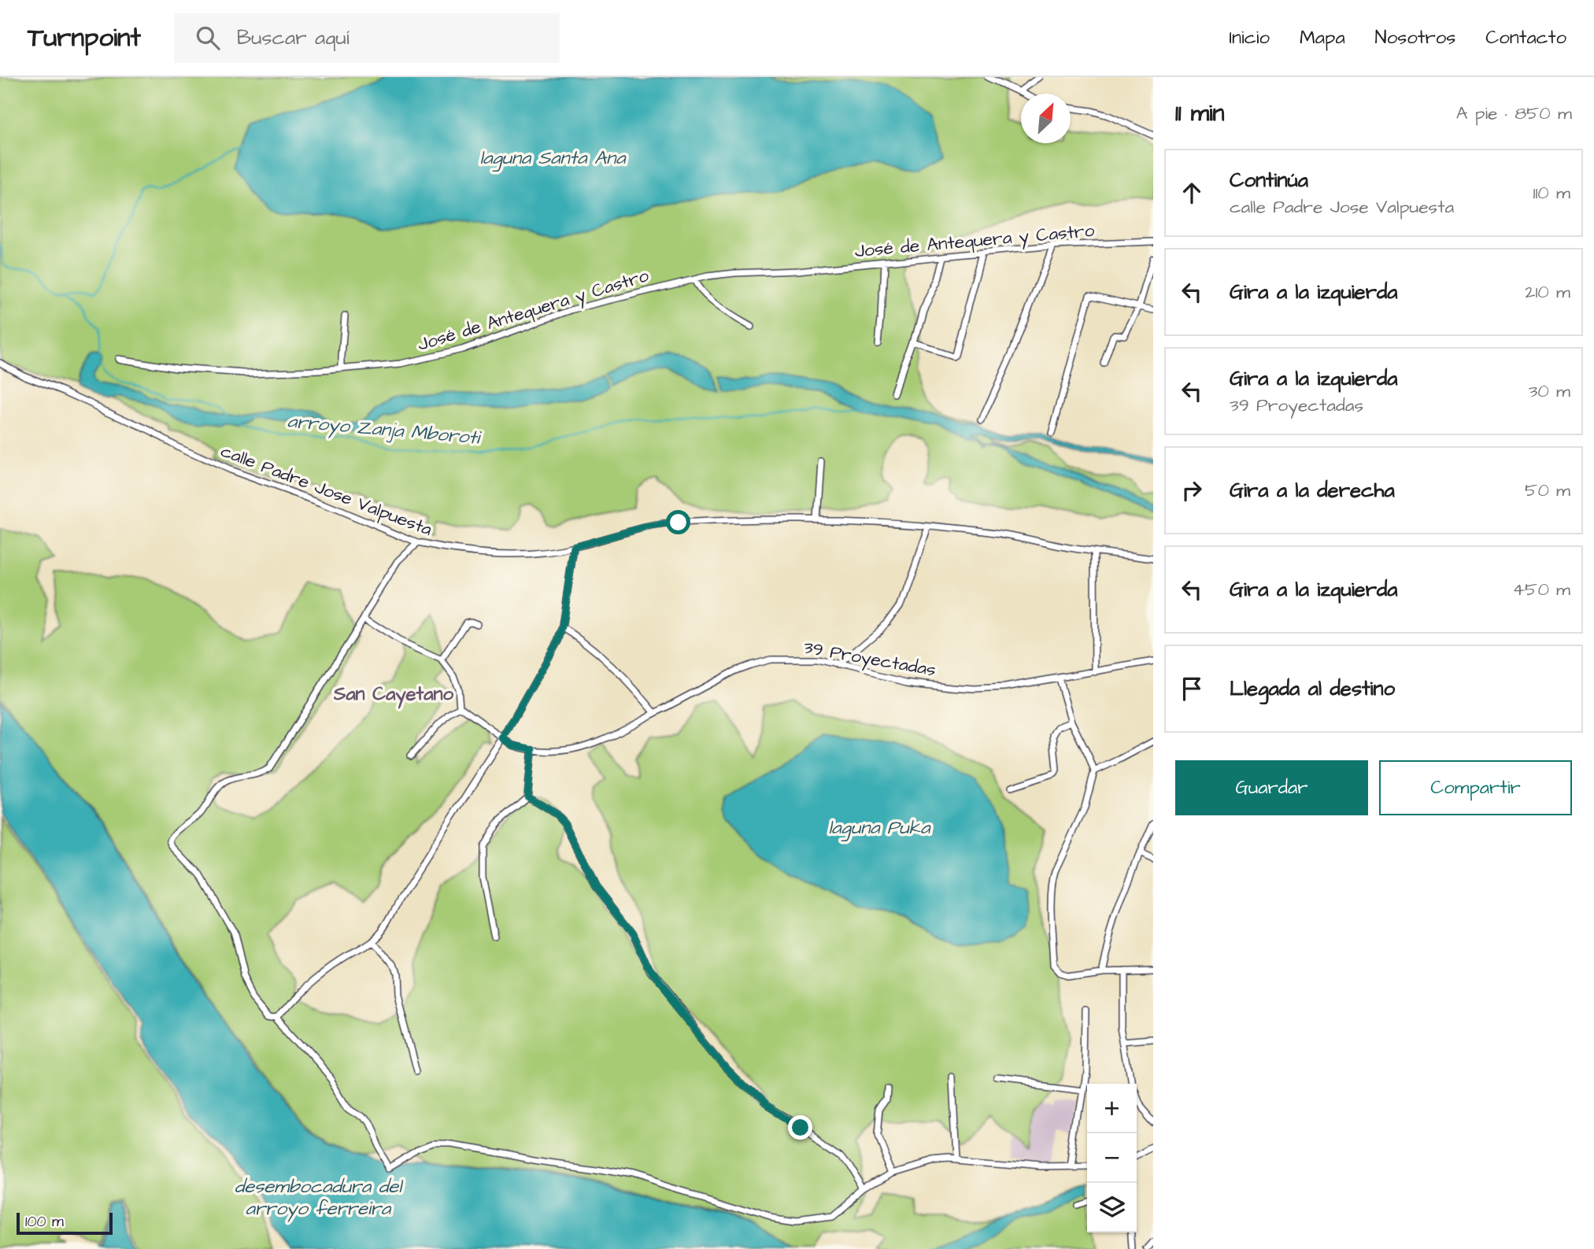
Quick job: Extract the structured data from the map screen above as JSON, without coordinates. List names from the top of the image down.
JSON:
{
  "streets": {
    "street": ["José de Antequera y Castro", "calle Padre Jose Valpuesta", "39 Proyectadas"]
  },
  "districts": ["San Cayetano"],
  "water": [
    "laguna Santa Ana",
    "arroyo Zanja Mboroti",
    "laguna Puka",
    "desembocadura del arroyo ferreira"
  ],
  "scale_bar": "100 m",
  "north": "top right",
  "page": {
    "header": "Turnpoint",
    "search": "Buscar aquí",
    "nav": [
      "Inicio",
      "Mapa",
      "Nosotros",
      "Contacto"
    ],
    "heading": ["11 min", "A pie · 850 m"],
    "list": [
      ["Continúa", "calle Padre Jose Valpuesta", "110 m"],
      ["Gira a la izquierda", "210 m"],
      ["Gira a la izquierda", "39 Proyectadas", "30 m"],
      ["Gira a la derecha", "50 m"],
      ["Gira a la izquierda", "450 m"],
      "Llegada al destino"
    ],
    "buttons": ["Guardar", "Compartir"],
    "map_buttons": ["+", "−"],
    "scale": "100 m"
  }
}
